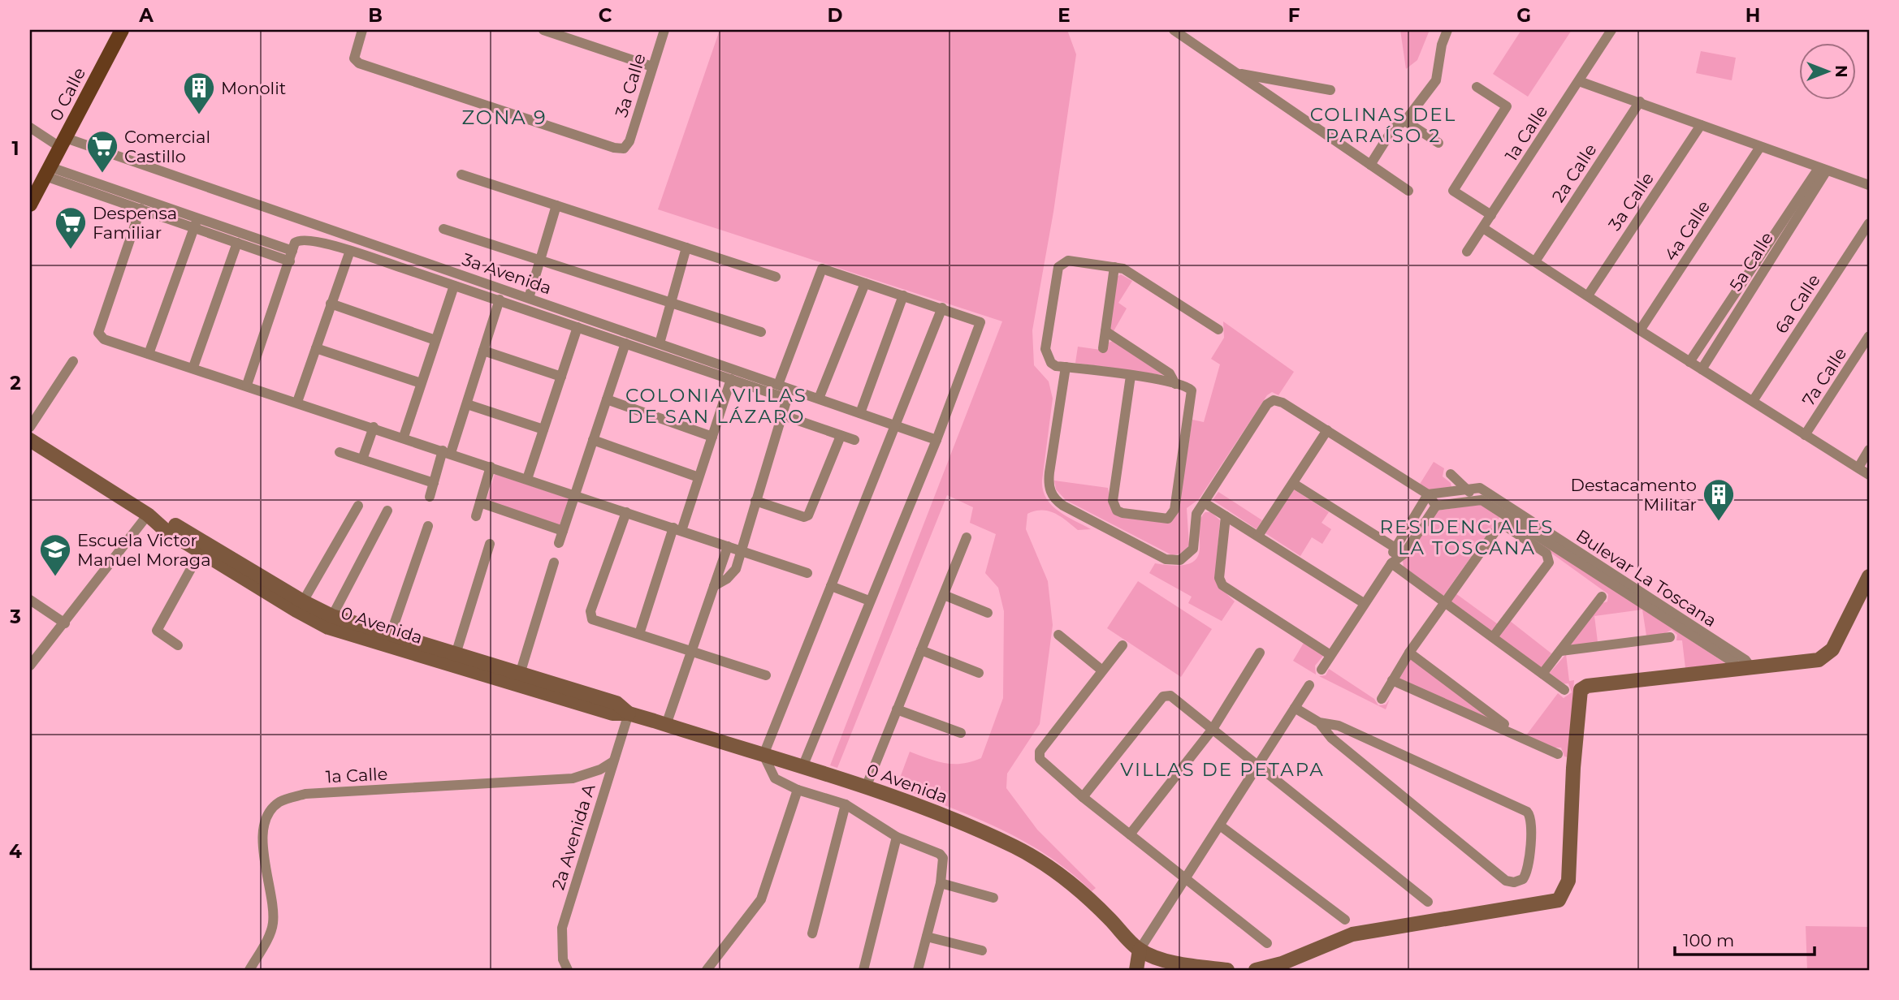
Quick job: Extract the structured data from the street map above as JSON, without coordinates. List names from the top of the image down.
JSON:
{
  "streets": {
    "main road": ["0 Calle", "0 Avenida"],
    "street": [
      "3a Calle",
      "1a Calle",
      "2a Calle",
      "4a Calle",
      "5a Calle",
      "3a Avenida",
      "6a Calle",
      "7a Calle",
      "Bulevar La Toscana",
      "2a Avenida A"
    ]
  },
  "crossings": [
    ["0 Calle", "3a Avenida"],
    ["1a Calle", "2a Avenida A"],
    ["0 Avenida", "2a Avenida A"]
  ],
  "districts": [
    "COLINAS DEL PARAÍSO 2",
    "ZONA 9",
    "COLONIA VILLAS DE SAN LÁZARO",
    "RESIDENCIALES LA TOSCANA",
    "VILLAS DE PETAPA"
  ],
  "places": {
    "building": ["Monolit", "Destacamento Militar"],
    "supermarket": ["Comercial Castillo", "Despensa Familiar"],
    "school or university": ["Escuela Victor Manuel Moraga"]
  },
  "scale_bar": "100 m",
  "north": "right",
  "grid": {
    "columns": [
      "A",
      "B",
      "C",
      "D",
      "E",
      "F",
      "G",
      "H"
    ],
    "rows": [
      "1",
      "2",
      "3",
      "4"
    ]
  }
}
